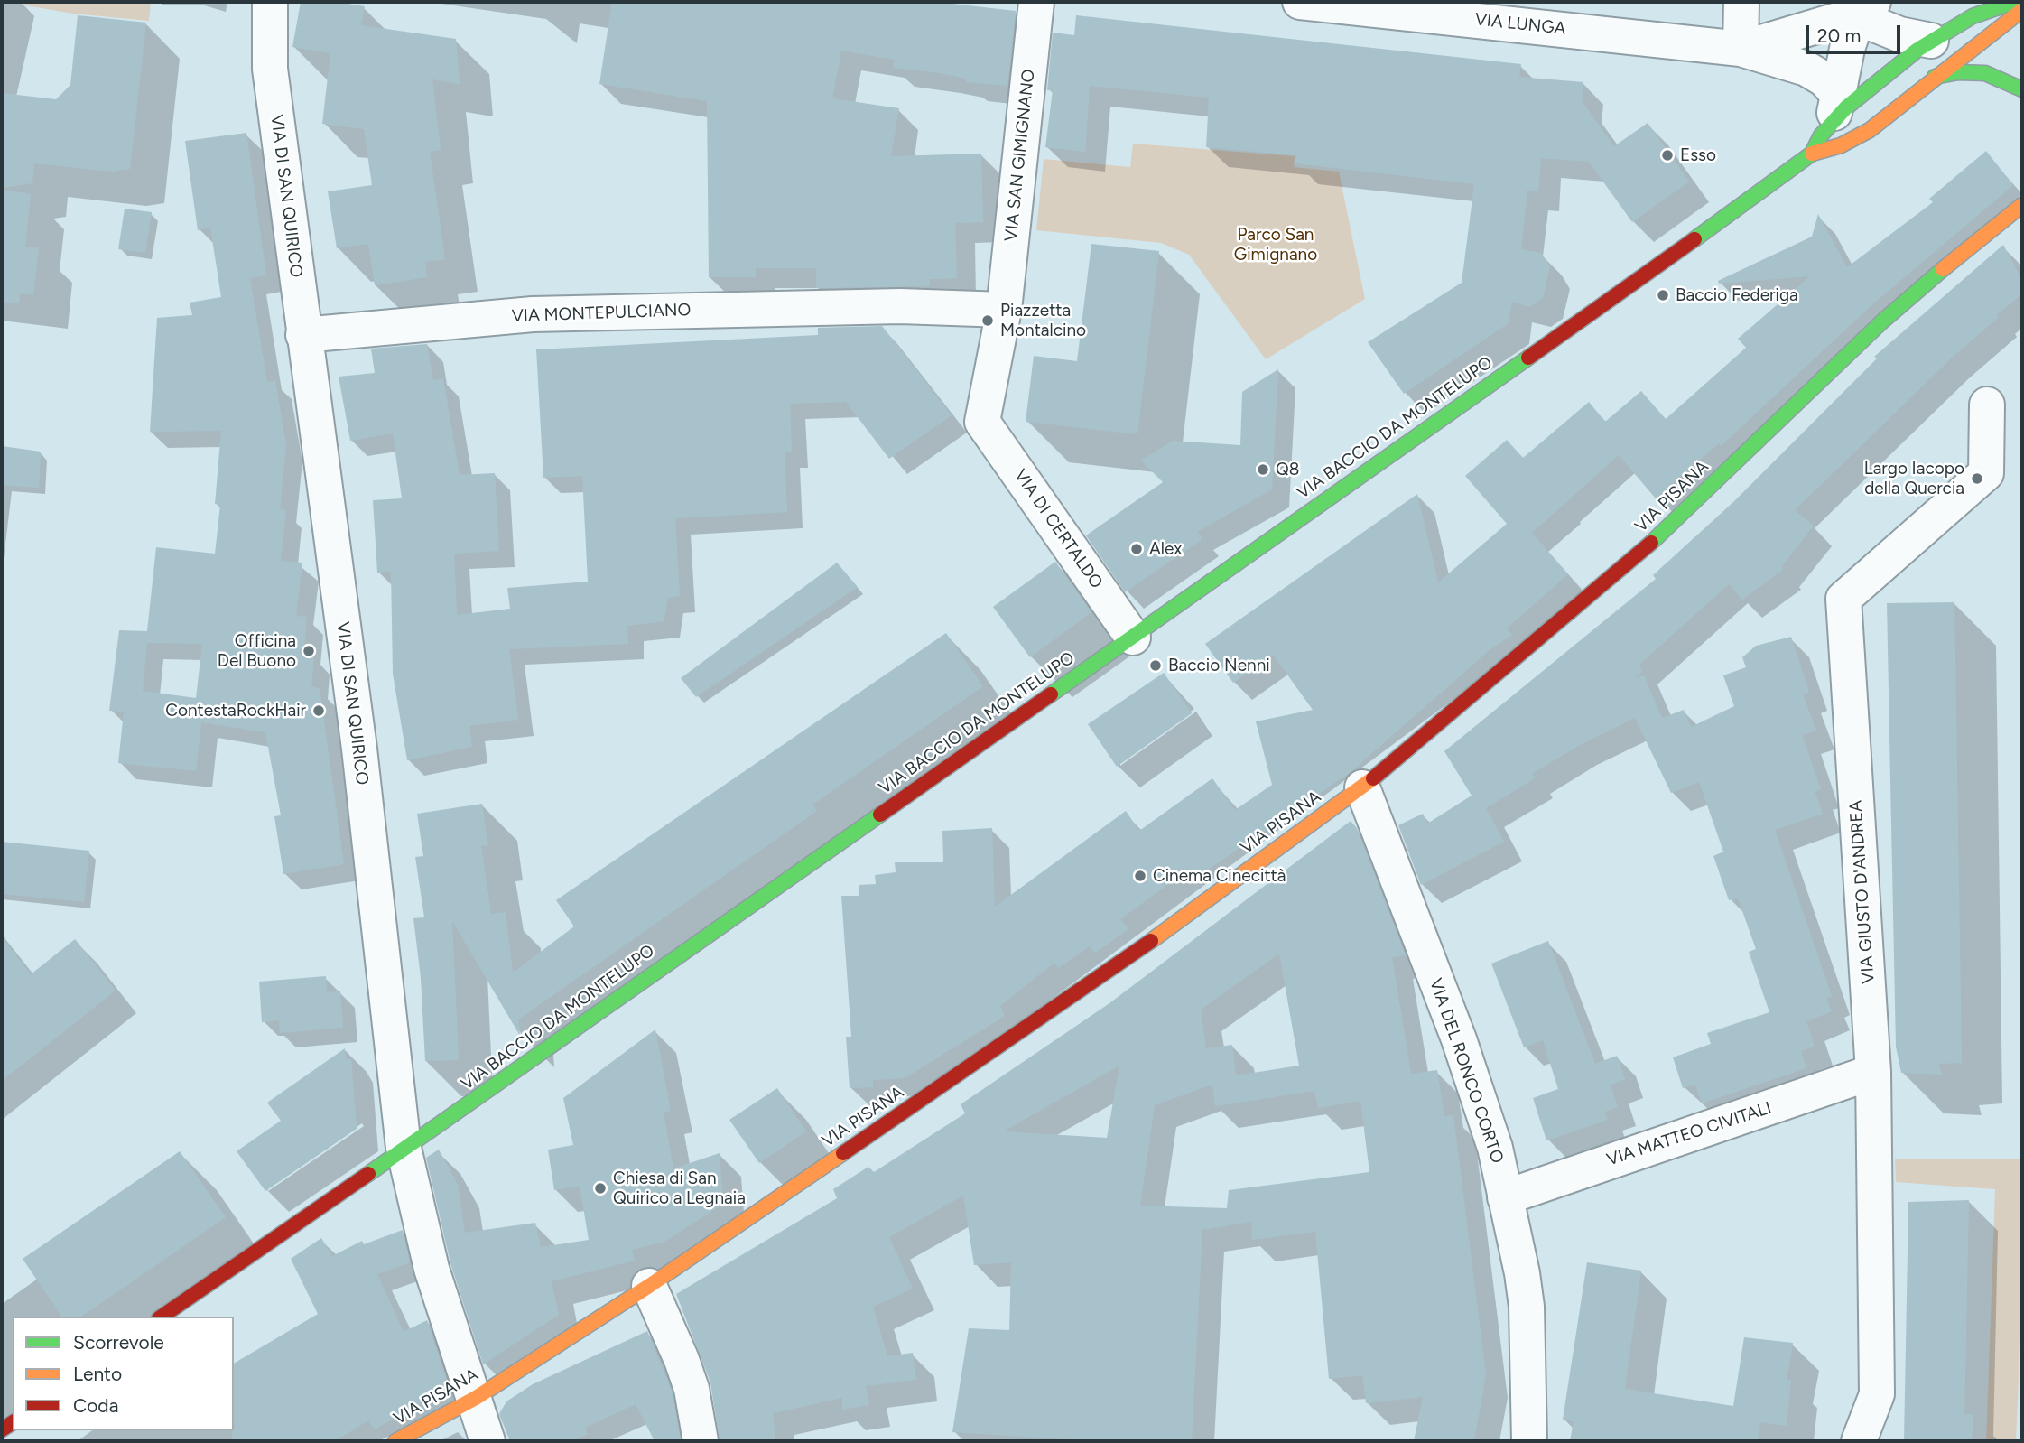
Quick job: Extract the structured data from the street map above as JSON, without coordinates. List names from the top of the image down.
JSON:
{
  "streets": {
    "street": [
      "VIA LUNGA",
      "VIA SAN GIMIGNANO",
      "VIA DI SAN QUIRICO",
      "VIA MONTEPULCIANO",
      "VIA BACCIO DA MONTELUPO",
      "VIA PISANA",
      "VIA DI CERTALDO",
      "VIA GIUSTO D'ANDREA",
      "VIA DEL RONCO CORTO",
      "VIA MATTEO CIVITALI"
    ]
  },
  "crossings": [
    ["VIA LUNGA", "VIA BACCIO DA MONTELUPO"],
    ["VIA SAN GIMIGNANO", "VIA MONTEPULCIANO"],
    ["VIA SAN GIMIGNANO", "VIA DI CERTALDO"],
    ["VIA DI SAN QUIRICO", "VIA MONTEPULCIANO"],
    ["VIA DI SAN QUIRICO", "VIA BACCIO DA MONTELUPO"],
    ["VIA DI SAN QUIRICO", "VIA PISANA"],
    ["VIA MONTEPULCIANO", "VIA DI CERTALDO"],
    ["VIA BACCIO DA MONTELUPO", "VIA DI CERTALDO"],
    ["VIA PISANA", "VIA DEL RONCO CORTO"],
    ["VIA GIUSTO D'ANDREA", "VIA MATTEO CIVITALI"],
    ["VIA DEL RONCO CORTO", "VIA MATTEO CIVITALI"]
  ],
  "parks": ["Parco San Gimignano"],
  "places": [
    "Esso",
    "Baccio Federiga",
    "Piazzetta Montalcino",
    "Q8",
    "Largo Iacopo della Quercia",
    "Alex",
    "Officina Del Buono",
    "Baccio Nenni",
    "ContestaRockHair",
    "Cinema Cinecittà",
    "Chiesa di San Quirico a Legnaia"
  ],
  "legend": ["Scorrevole", "Lento", "Coda"],
  "scale_bar": "20 m"
}
